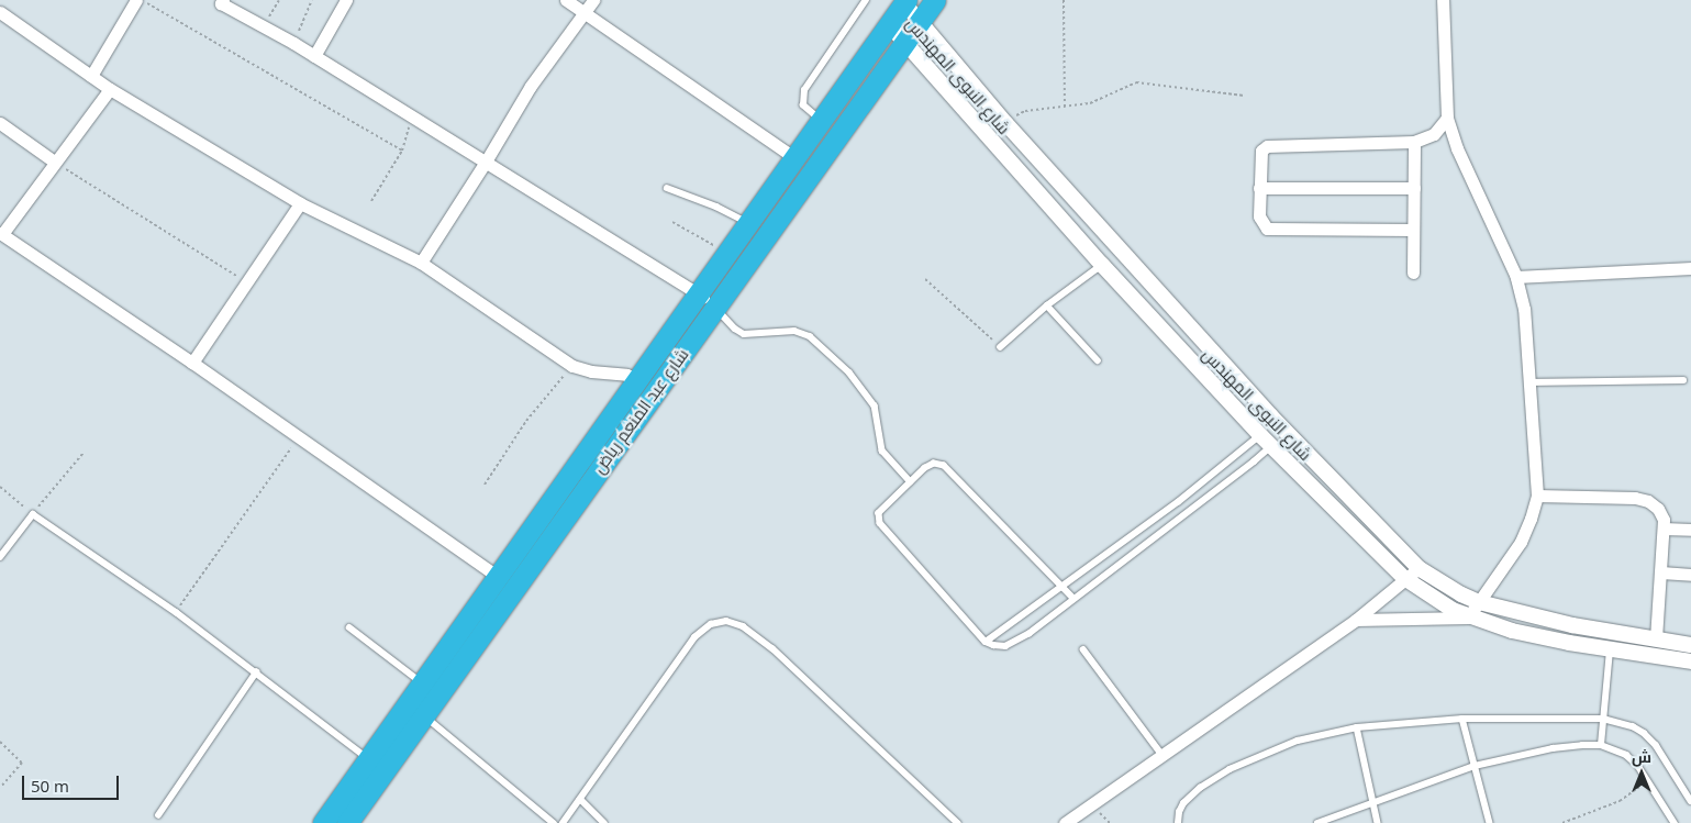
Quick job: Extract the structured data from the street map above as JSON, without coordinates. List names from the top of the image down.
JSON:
{
  "streets": {
    "highway": ["شارع عبد المنعم رياض"],
    "street": ["شارع النبوى المهندس"]
  },
  "crossings": [
    ["شارع النبوى المهندس", "شارع عبد المنعم رياض"]
  ],
  "scale_bar": "50 m",
  "north": "top"
}
